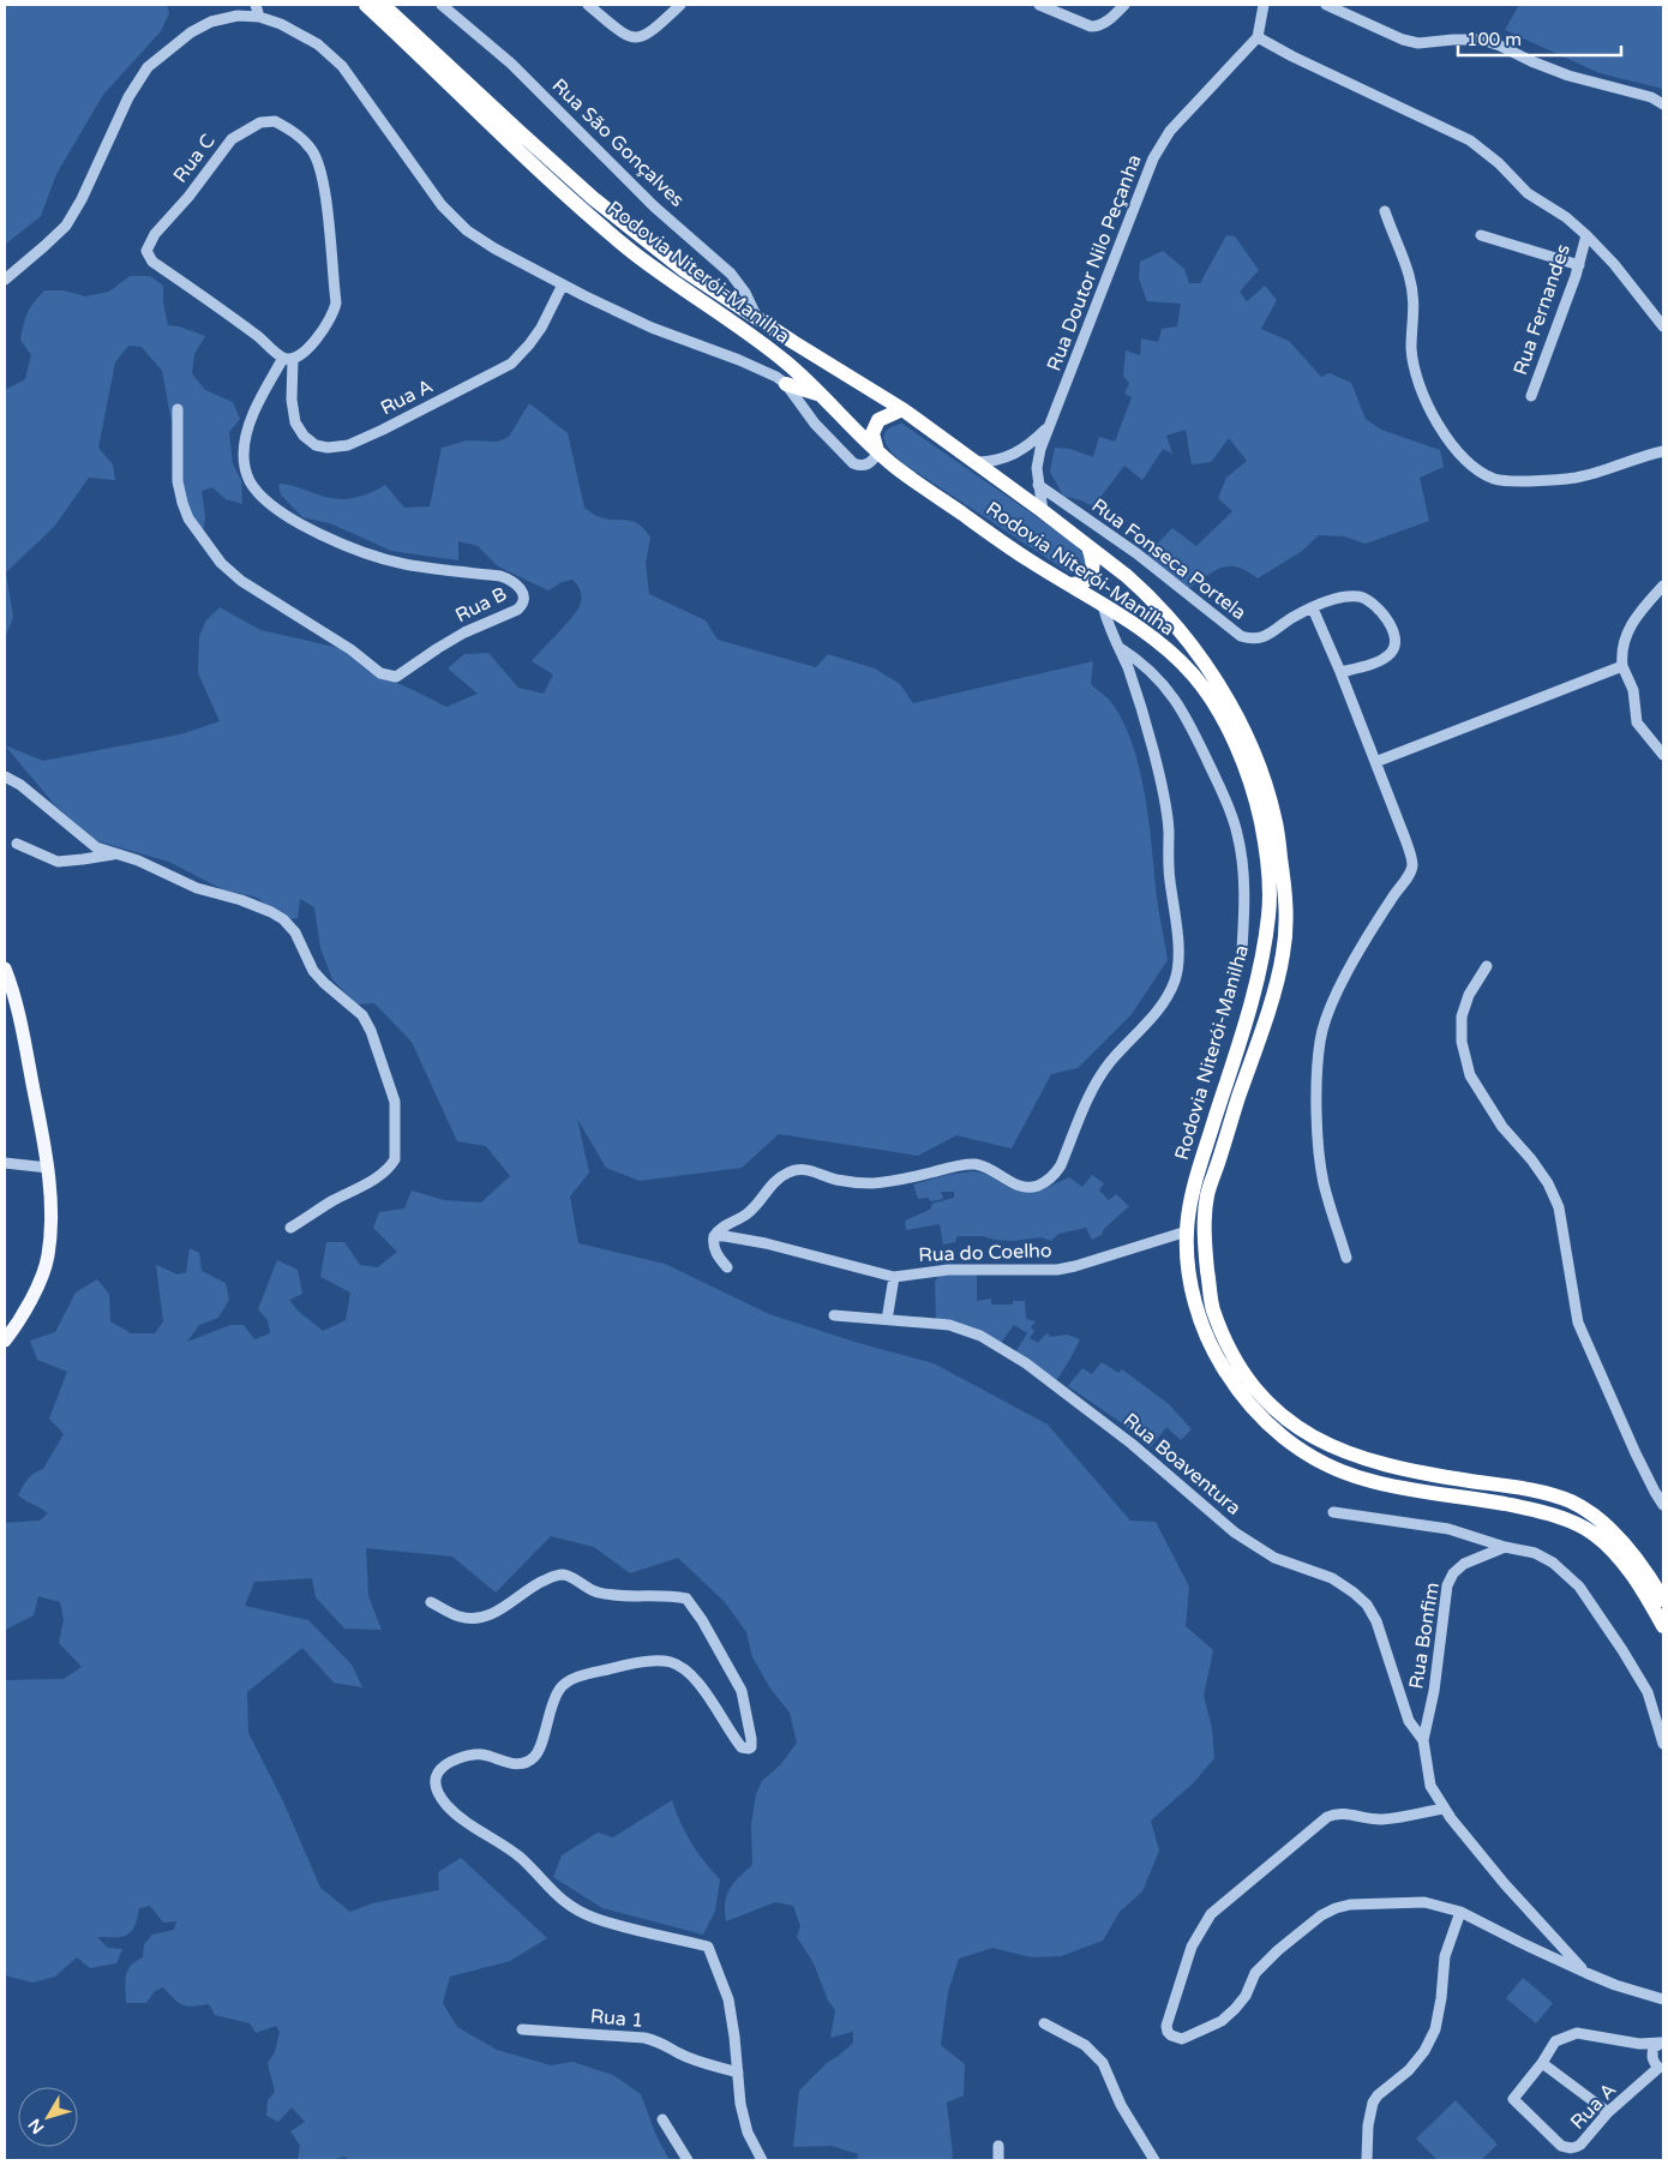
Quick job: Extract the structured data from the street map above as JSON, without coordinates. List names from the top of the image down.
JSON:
{
  "streets": {
    "highway": ["Rodovia Niterói-Manilha"],
    "street": [
      "Rua São Gonçalves",
      "Rua C",
      "Rua Doutor Nilo Peçanha",
      "Rua Fernandes",
      "Rua A",
      "Rua Fonseca Portela",
      "Rua B",
      "Rua do Coelho",
      "Rua Boaventura",
      "Rua Bonfim",
      "Rua 1"
    ]
  },
  "crossings": [
    ["Rua São Gonçalves", "Rodovia Niterói-Manilha"],
    ["Rua C", "Rua A"],
    ["Rua C", "Rua B"],
    ["Rua Doutor Nilo Peçanha", "Rodovia Niterói-Manilha"],
    ["Rua Doutor Nilo Peçanha", "Rua Fonseca Portela"],
    ["Rodovia Niterói-Manilha", "Rua do Coelho"],
    ["Rua A", "Rua B"],
    ["Rua Boaventura", "Rua Bonfim"]
  ],
  "scale_bar": "100 m",
  "north": "bottom left"
}
